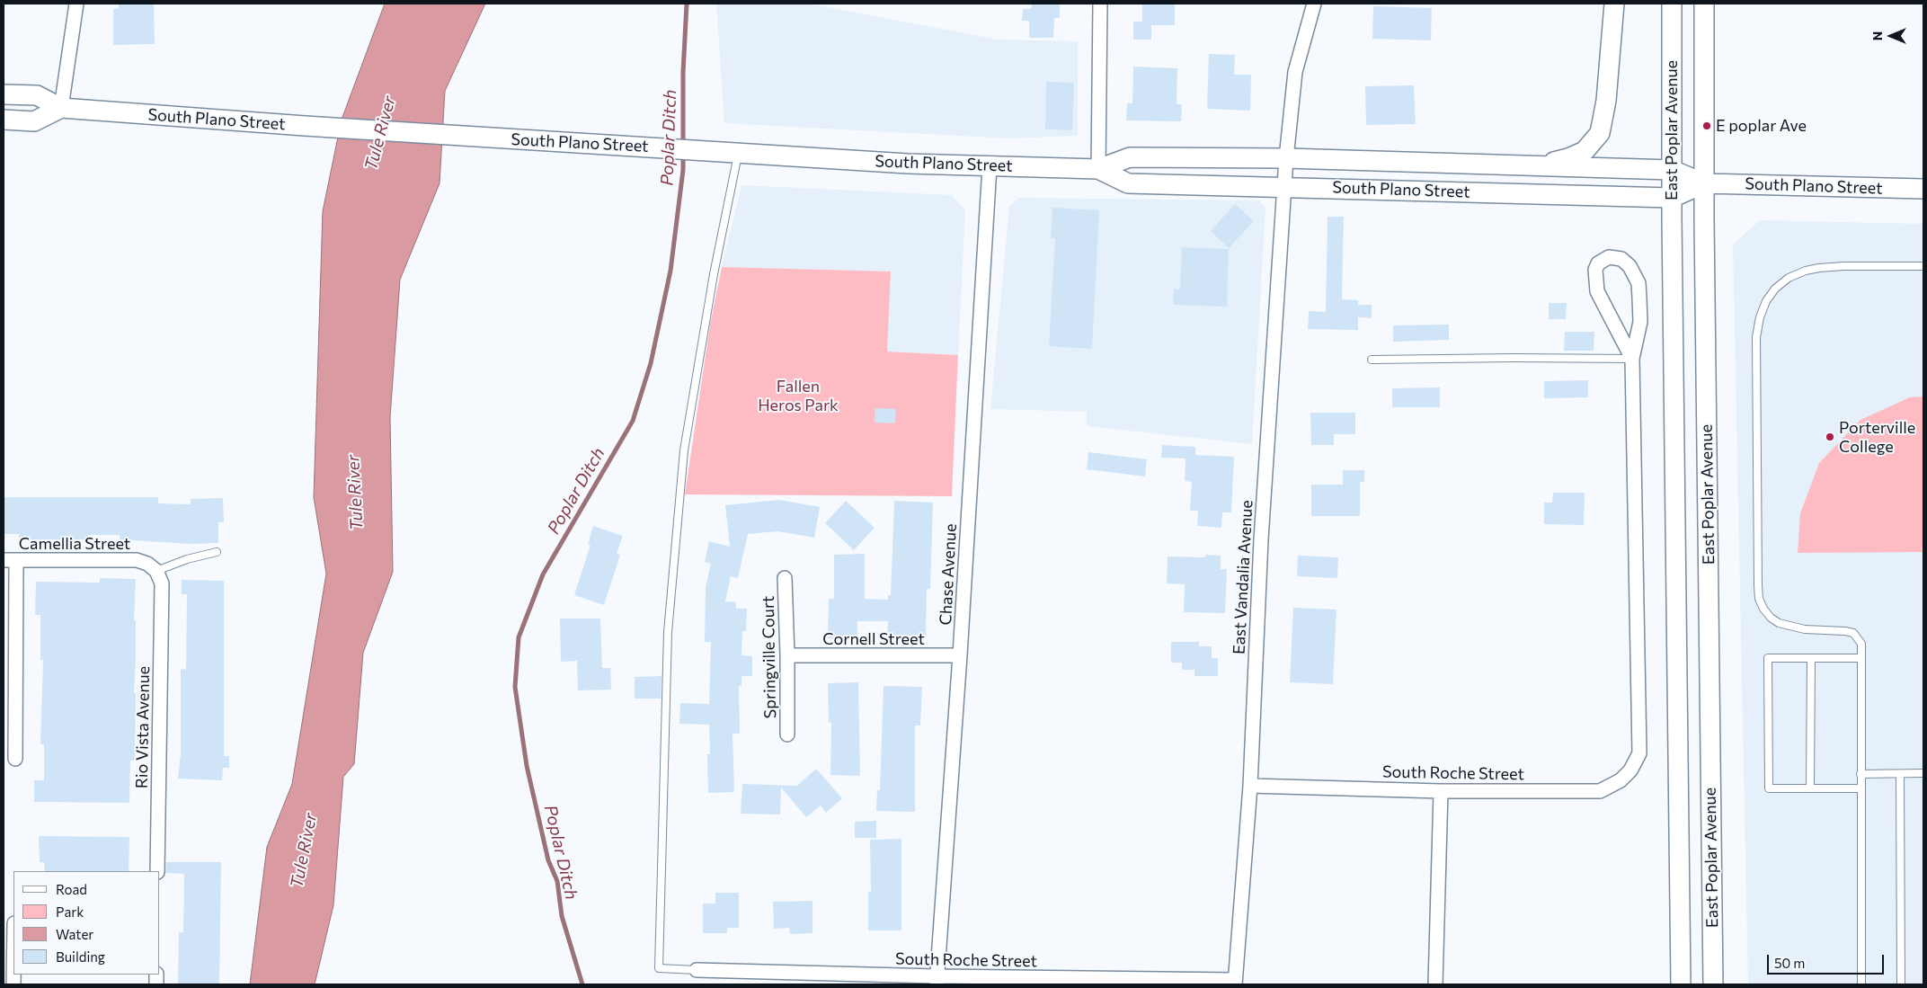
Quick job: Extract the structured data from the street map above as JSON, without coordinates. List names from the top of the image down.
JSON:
{
  "streets": {
    "main road": ["South Plano Street", "East Poplar Avenue"],
    "street": [
      "Camellia Street",
      "Chase Avenue",
      "East Vandalia Avenue",
      "Cornell Street",
      "Springville Court",
      "Rio Vista Avenue",
      "South Roche Street"
    ]
  },
  "crossings": [
    ["South Plano Street", "East Poplar Avenue"],
    ["South Plano Street", "Chase Avenue"],
    ["South Plano Street", "East Vandalia Avenue"],
    ["Camellia Street", "Rio Vista Avenue"],
    ["Chase Avenue", "Cornell Street"],
    ["Chase Avenue", "South Roche Street"],
    ["East Vandalia Avenue", "South Roche Street"],
    ["Cornell Street", "Springville Court"]
  ],
  "water": ["Tule River", "Poplar Ditch"],
  "parks": ["Fallen Heros Park"],
  "places": ["E poplar Ave", "Porterville College"],
  "legend": [
    "Road",
    "Park",
    "Water",
    "Building"
  ],
  "scale_bar": "50 m",
  "north": "left"
}
